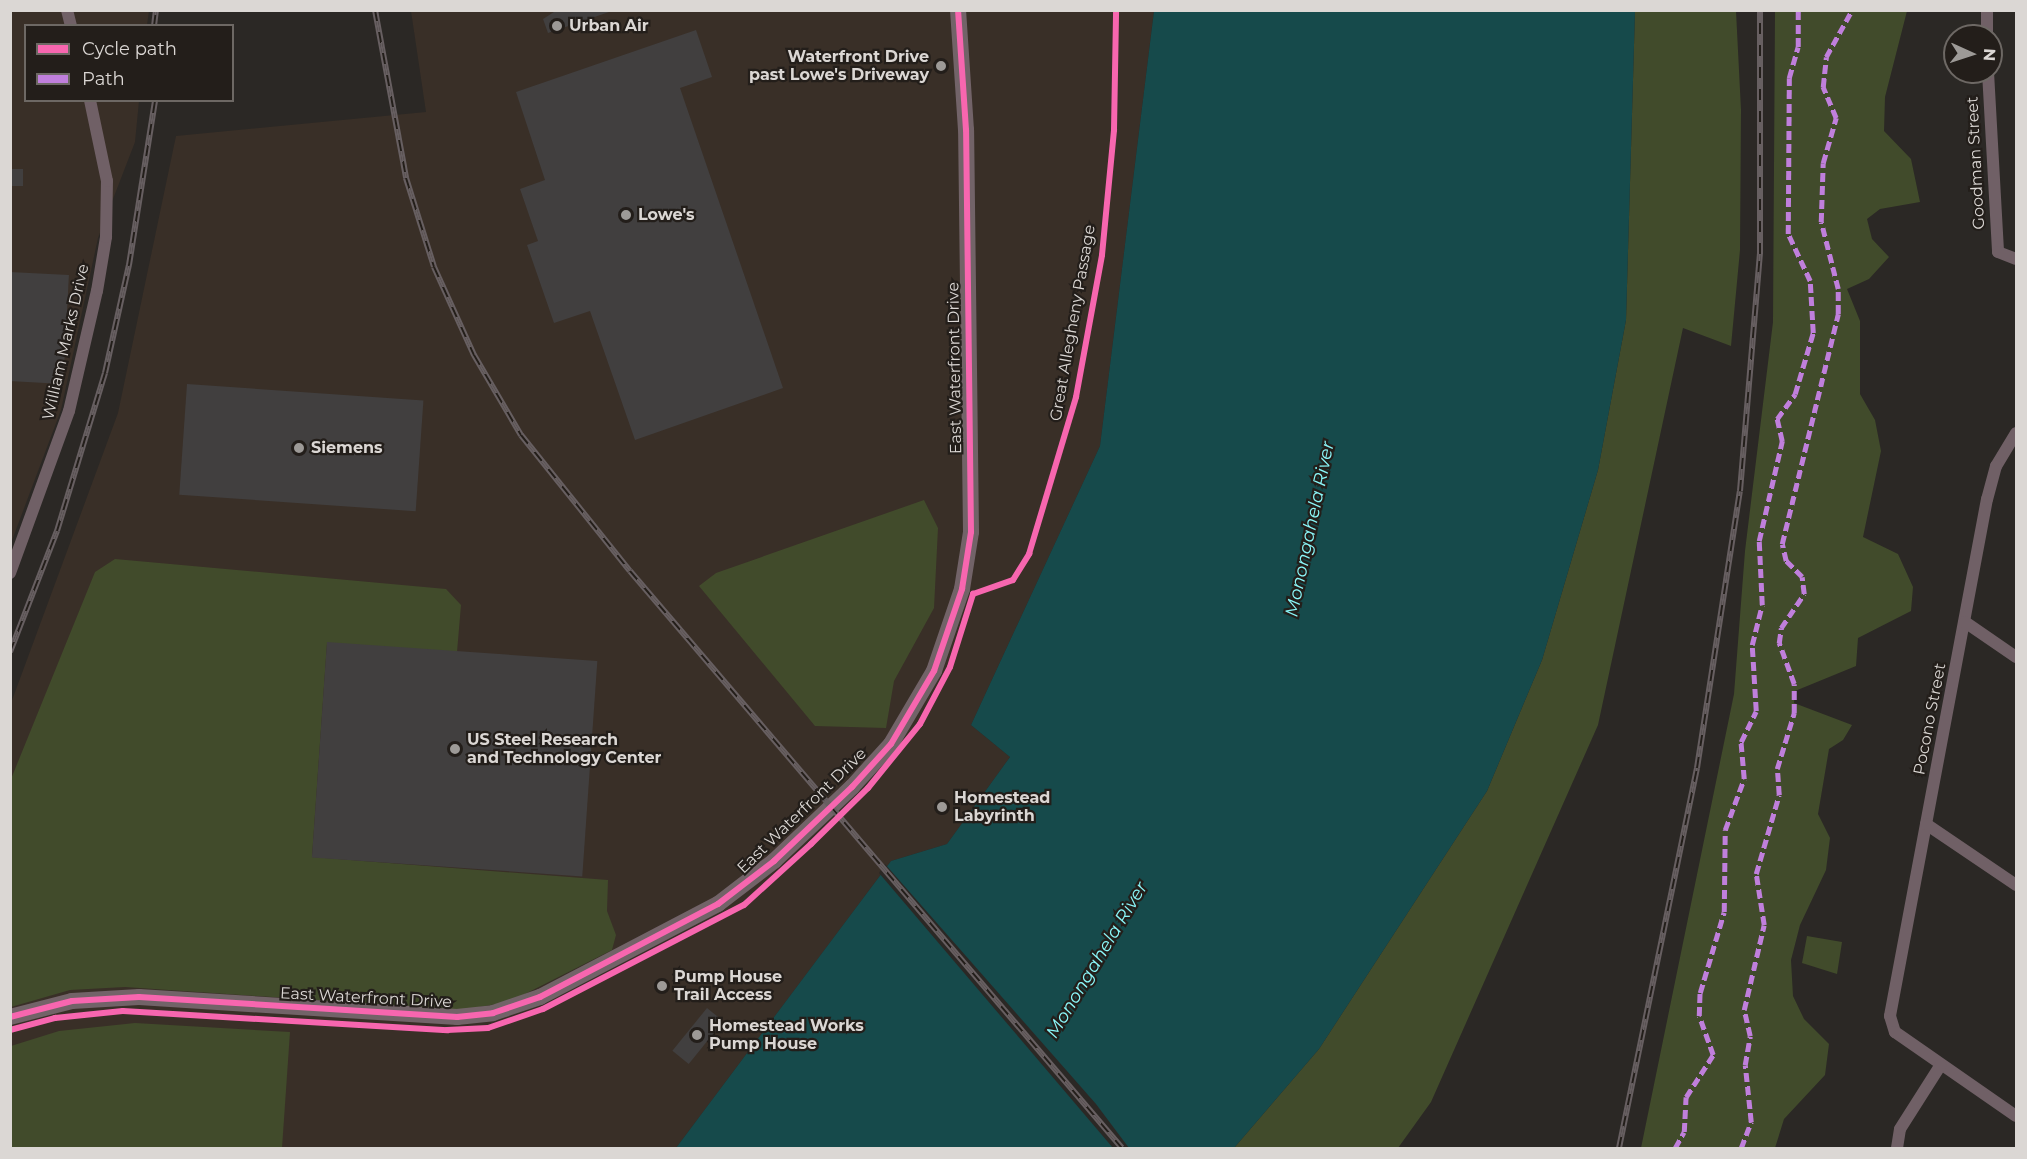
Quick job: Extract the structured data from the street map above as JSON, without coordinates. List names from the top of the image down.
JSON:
{
  "streets": {
    "street": [
      "Goodman Street",
      "William Marks Drive",
      "East Waterfront Drive",
      "Pocono Street"
    ],
    "cycle path": ["Great Allegheny Passage"]
  },
  "water": ["Monongahela River"],
  "places": [
    "Urban Air",
    "Waterfront Drive past Lowe's Driveway",
    "Lowe's",
    "Siemens",
    "US Steel Research and Technology Center",
    "Homestead Labyrinth",
    "Pump House Trail Access",
    "Homestead Works Pump House"
  ],
  "legend": ["Cycle path", "Path"],
  "north": "right"
}
